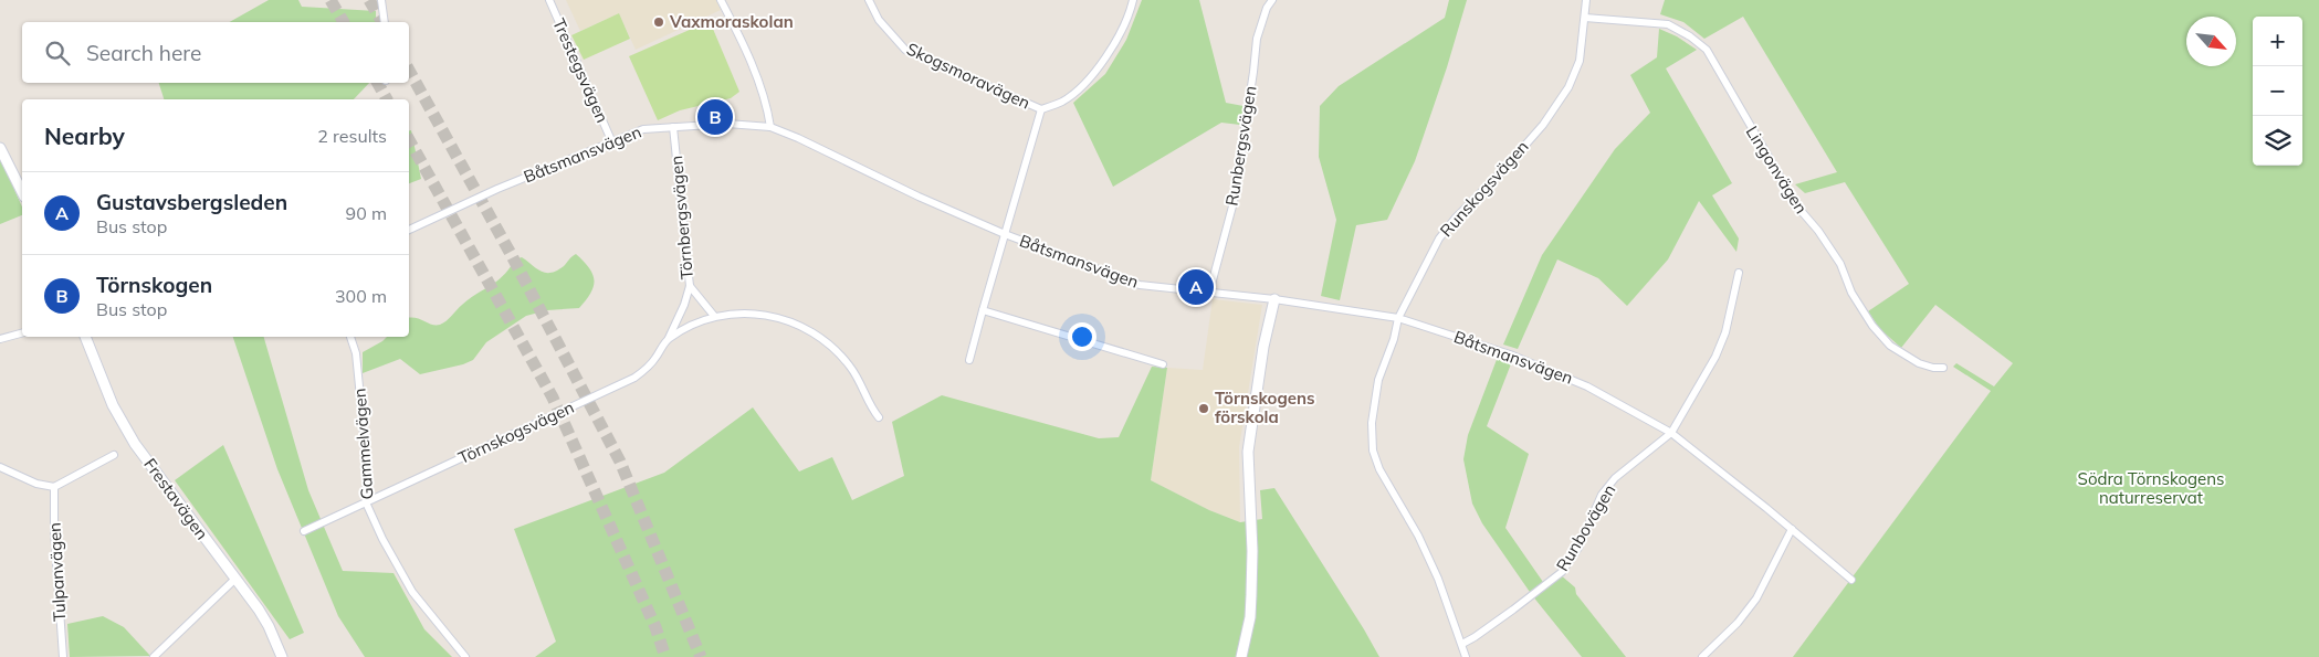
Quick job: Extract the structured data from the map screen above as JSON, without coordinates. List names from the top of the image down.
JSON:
{
  "streets": {
    "street": [
      "Trestegsvägen",
      "Skogsmoravägen",
      "Runbergsvägen",
      "Båtsmansvägen",
      "Lingonvägen",
      "Runskogsvägen",
      "Törnbergsvägen",
      "Törnskogsvägen",
      "Gammelvägen",
      "Frestavägen",
      "Runbovägen",
      "Tulpanvägen"
    ]
  },
  "crossings": [
    ["Trestegsvägen", "Båtsmansvägen"],
    ["Runbergsvägen", "Båtsmansvägen"],
    ["Båtsmansvägen", "Runskogsvägen"],
    ["Båtsmansvägen", "Törnbergsvägen"],
    ["Båtsmansvägen", "Runbovägen"],
    ["Lingonvägen", "Runskogsvägen"],
    ["Runskogsvägen", "Runbovägen"],
    ["Törnbergsvägen", "Törnskogsvägen"],
    ["Törnskogsvägen", "Gammelvägen"]
  ],
  "parks": ["Södra Törnskogens naturreservat"],
  "places": ["Vaxmoraskolan", "Törnskogens förskola"],
  "north": "bottom right",
  "page": {
    "map_buttons": ["+", "−"],
    "search": "Search here",
    "pins": ["B", "A"],
    "heading": ["Nearby", "2 results"],
    "list": [
      {
        "mark": "A",
        "name": "Gustavsbergsleden",
        "note": "Bus stop",
        "value": "90 m"
      },
      {
        "mark": "B",
        "name": "Törnskogen",
        "note": "Bus stop",
        "value": "300 m"
      }
    ]
  }
}
